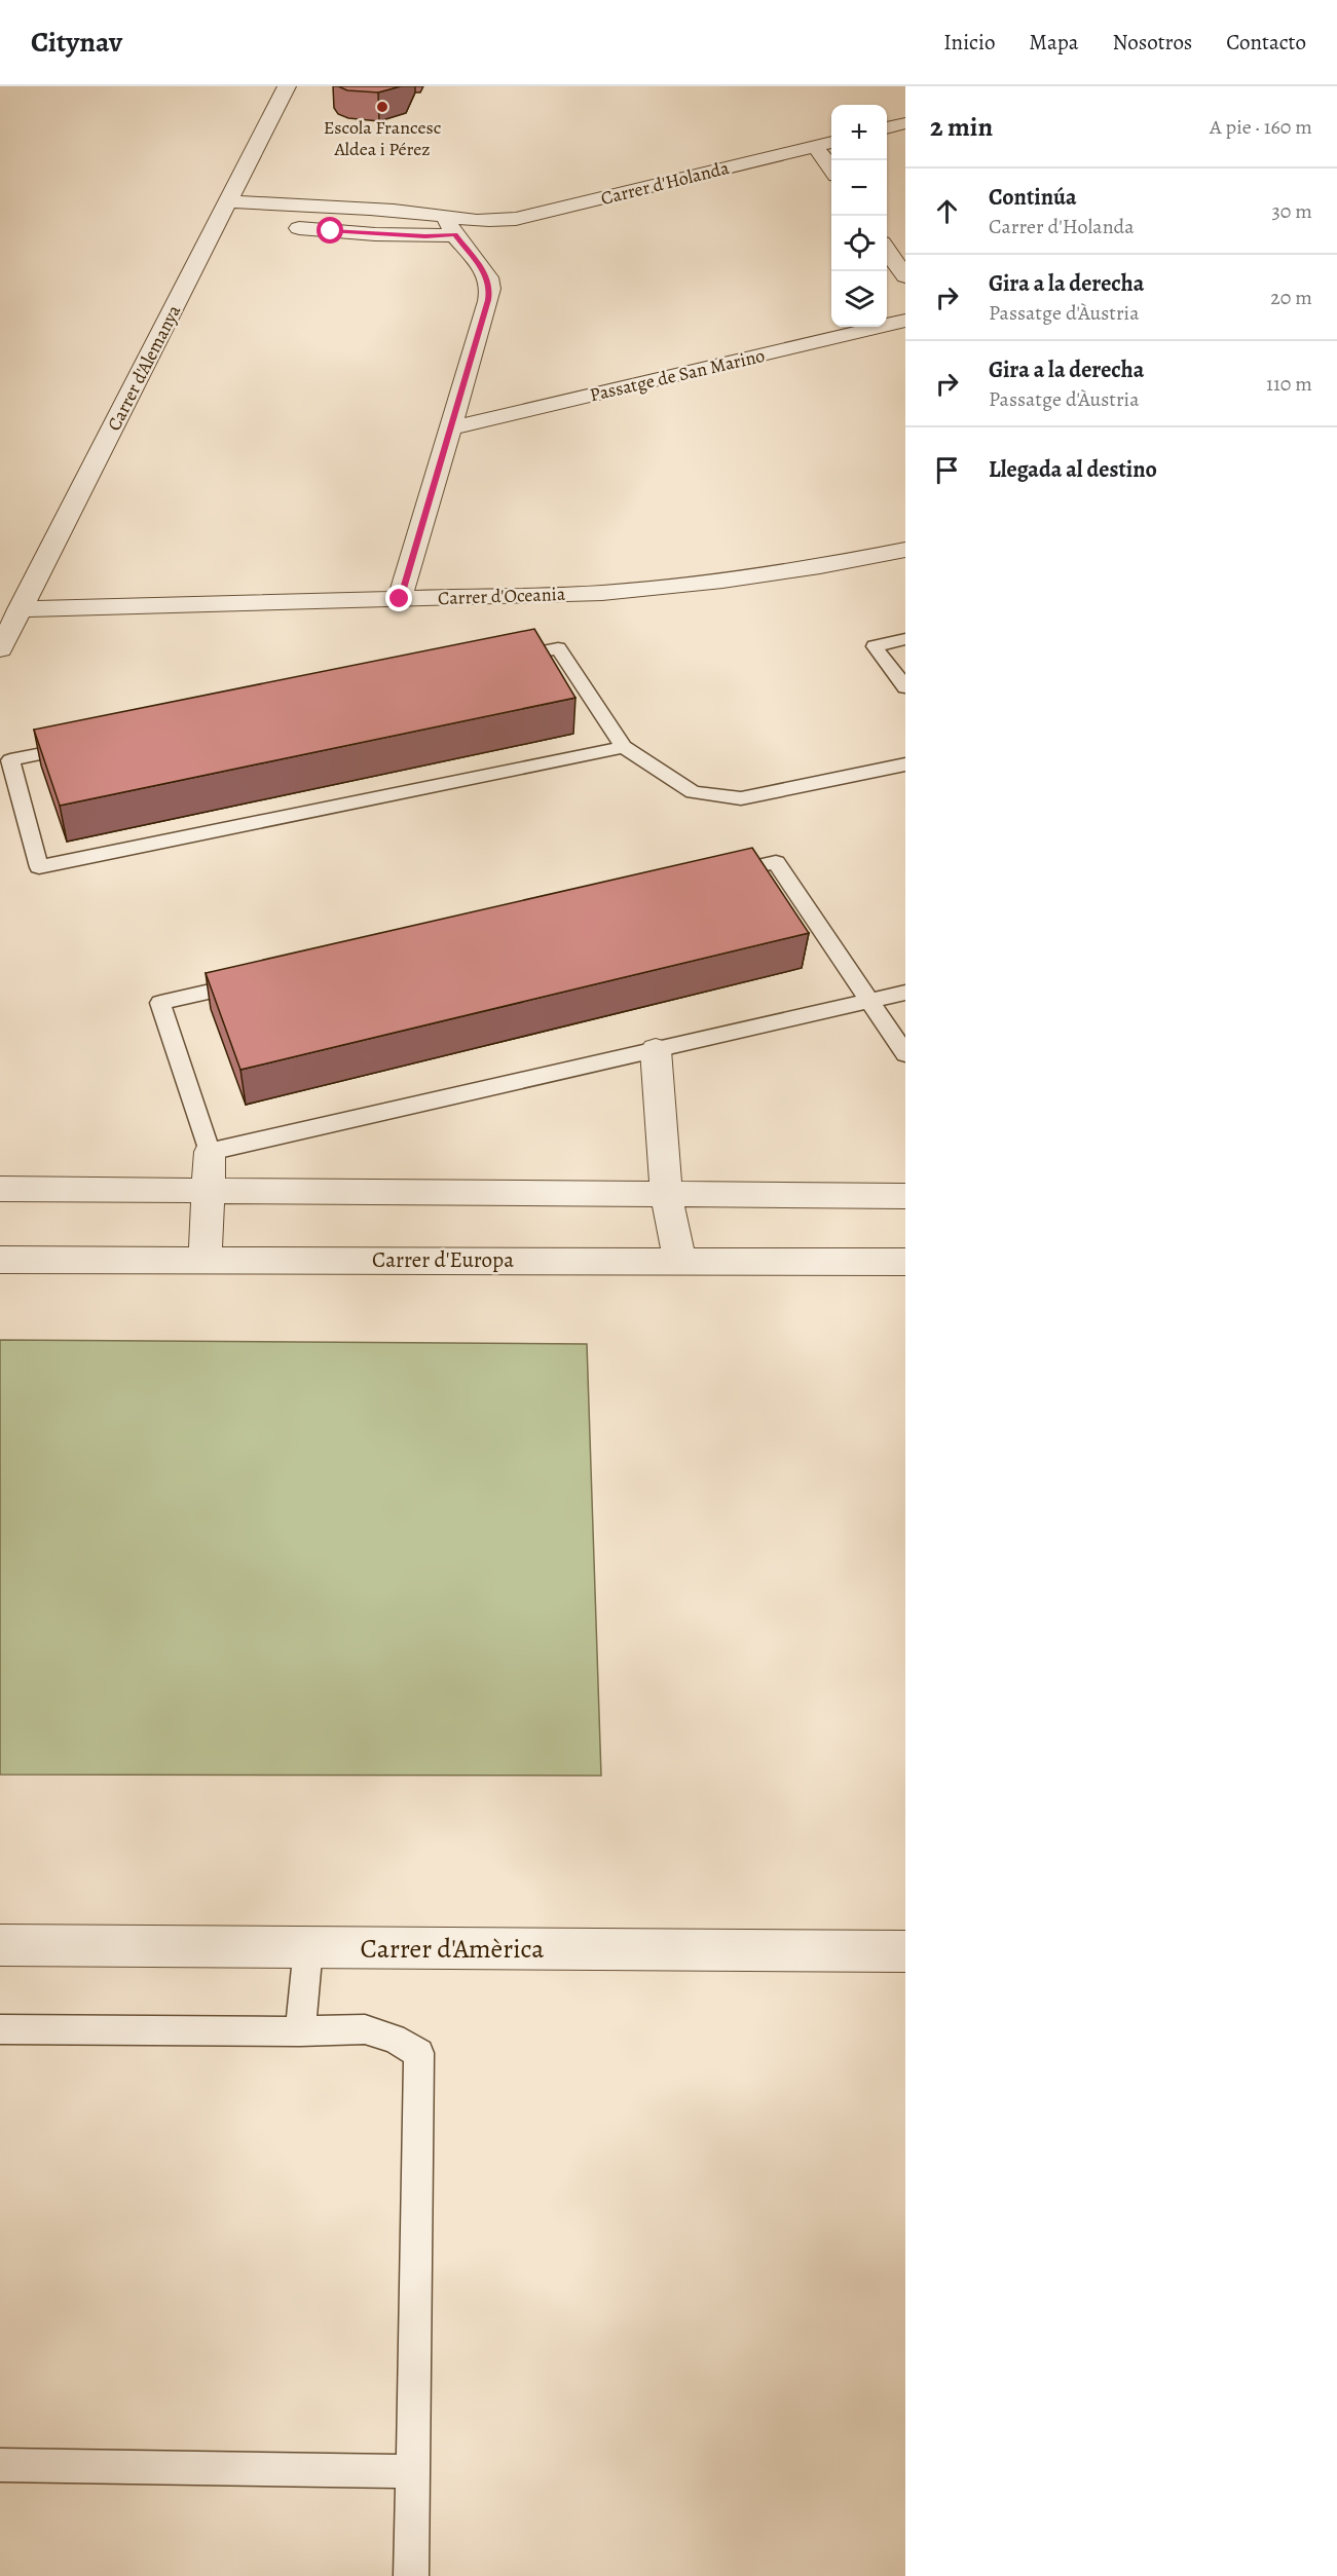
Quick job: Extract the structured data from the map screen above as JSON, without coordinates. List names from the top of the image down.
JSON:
{
  "streets": {
    "street": [
      "Carrer d'Holanda",
      "Carrer d'Alemanya",
      "Passatge de San Marino",
      "Carrer d'Oceania",
      "Carrer d'Europa",
      "Carrer d'Amèrica"
    ]
  },
  "crossings": [
    ["Carrer d'Holanda", "Carrer d'Alemanya"],
    ["Carrer d'Alemanya", "Carrer d'Oceania"]
  ],
  "places": ["Escola Francesc Aldea i Pérez"],
  "page": {
    "header": "Citynav",
    "nav": [
      "Inicio",
      "Mapa",
      "Nosotros",
      "Contacto"
    ],
    "heading": ["2 min", "A pie · 160 m"],
    "map_buttons": ["+", "−"],
    "list": [
      ["Continúa", "Carrer d'Holanda", "30 m"],
      ["Gira a la derecha", "Passatge d'Àustria", "20 m"],
      ["Gira a la derecha", "Passatge d'Àustria", "110 m"],
      "Llegada al destino"
    ]
  }
}
